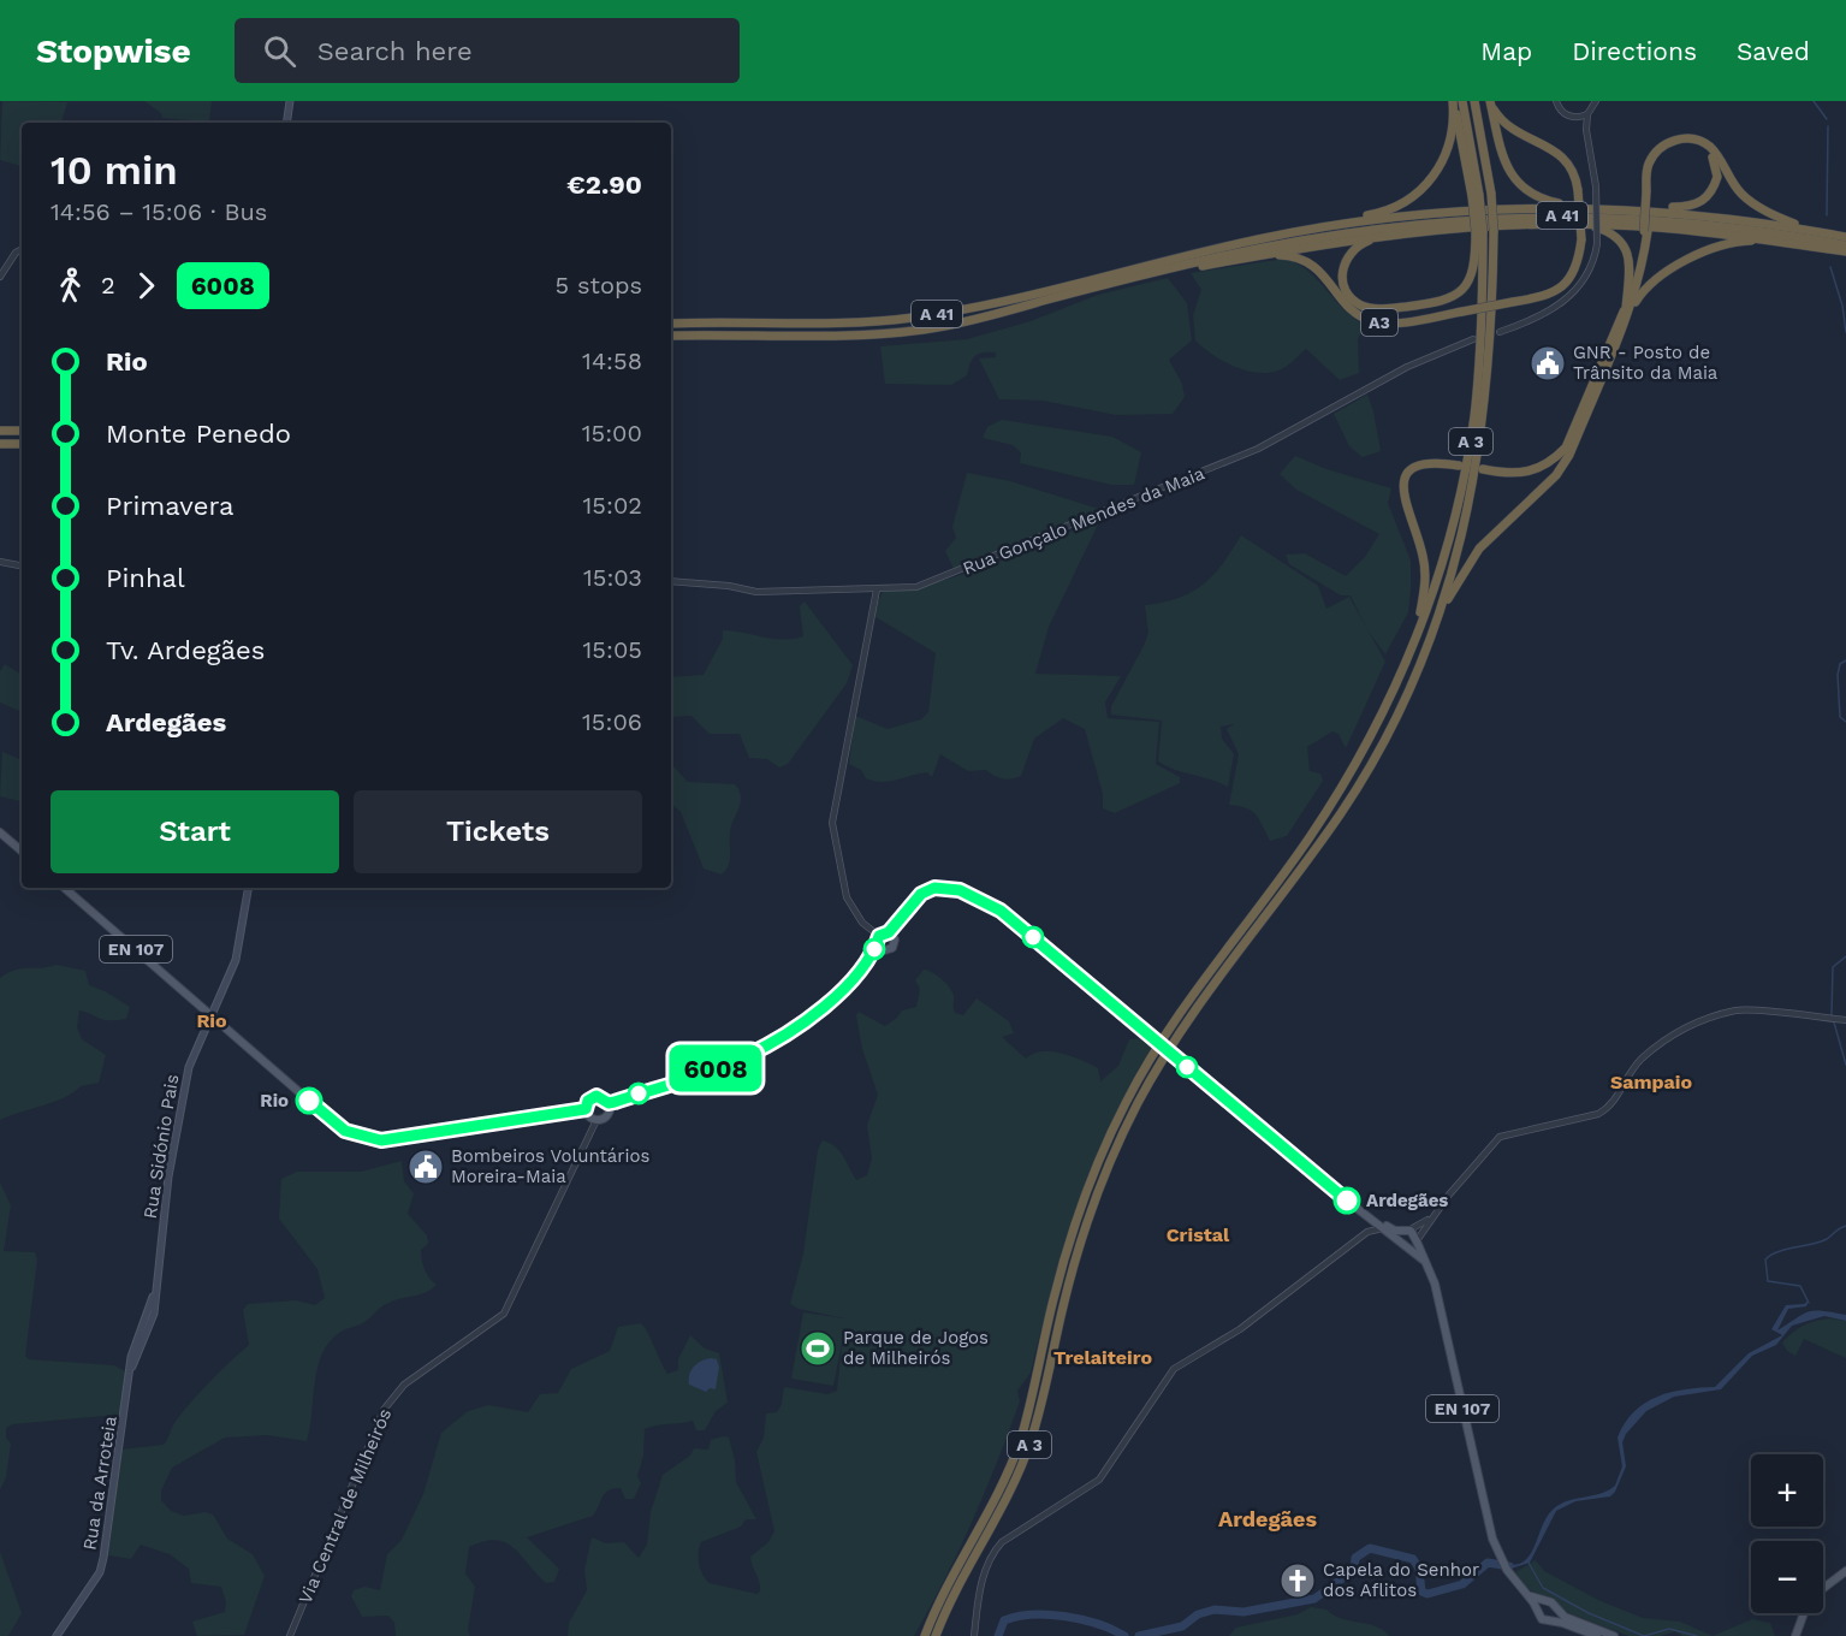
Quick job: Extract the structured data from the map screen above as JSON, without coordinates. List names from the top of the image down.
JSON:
{
  "streets": {
    "highway": ["A 41", "A3", "A 3"],
    "main road": ["EN 107", "Rua Sidónio Pais", "Rua da Arroteia"],
    "street": ["Rua Gonçalo Mendes da Maia", "Via Central de Milheirós"]
  },
  "crossings": [
    ["EN 107", "Rua Sidónio Pais"],
    ["EN 107", "Via Central de Milheirós"],
    ["Rua Sidónio Pais", "Rua da Arroteia"]
  ],
  "districts": [
    "Rio",
    "Sampaio",
    "Cristal",
    "Trelaiteiro",
    "Ardegães"
  ],
  "places": {
    "public building": ["GNR - Posto de Trânsito da Maia", "Bombeiros Voluntários Moreira-Maia"],
    "other": ["Rio", "Ardegães"],
    "sports": ["Parque de Jogos de Milheirós"],
    "church": ["Capela do Senhor dos Aflitos"]
  },
  "lines": ["bus line 6008"],
  "page": {
    "header": "Stopwise",
    "search": "Search here",
    "nav": ["Map", "Directions", "Saved"],
    "on_map": "6008",
    "heading": ["10 min", "14:56 – 15:06 · Bus", "€2.90"],
    "legs": ["2", "6008", "5 stops"],
    "list": [
      {
        "name": "Rio",
        "value": "14:58"
      },
      {
        "name": "Monte Penedo",
        "value": "15:00"
      },
      {
        "name": "Primavera",
        "value": "15:02"
      },
      {
        "name": "Pinhal",
        "value": "15:03"
      },
      {
        "name": "Tv. Ardegães",
        "value": "15:05"
      },
      {
        "name": "Ardegães",
        "value": "15:06"
      }
    ],
    "buttons": ["Start", "Tickets"],
    "map_buttons": ["+", "−"]
  }
}
